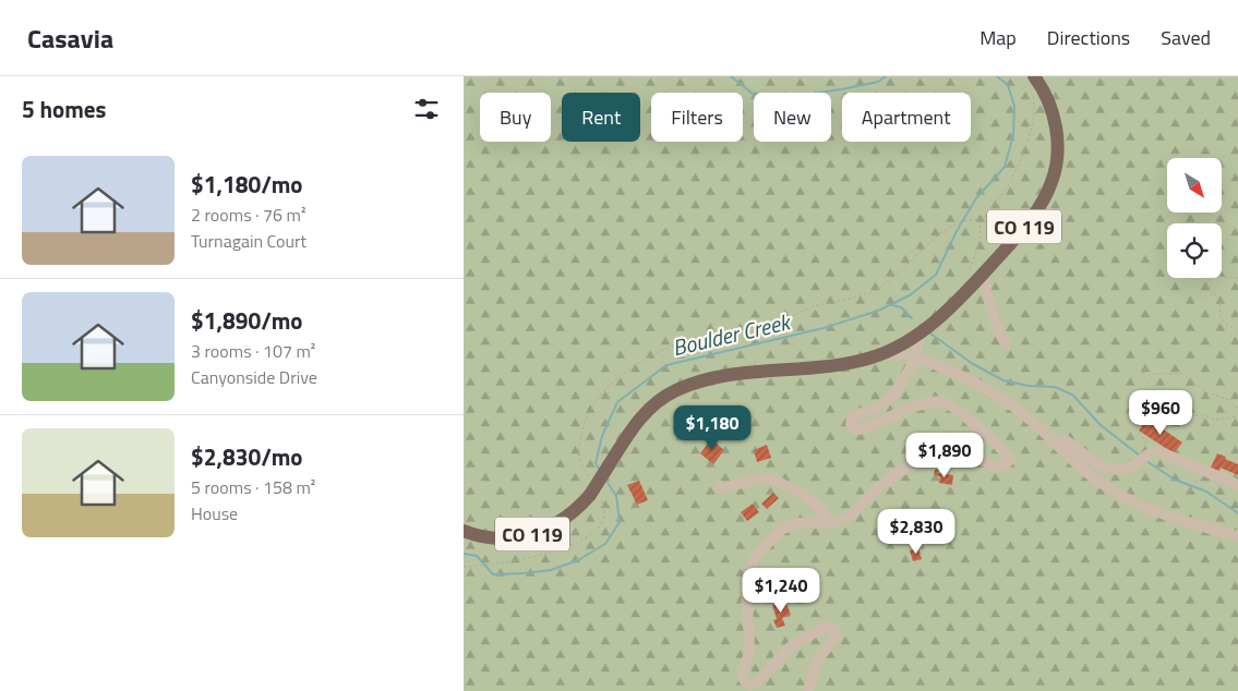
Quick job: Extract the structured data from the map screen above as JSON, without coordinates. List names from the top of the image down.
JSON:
{
  "streets": {
    "main road": ["CO 119"]
  },
  "water": ["Boulder Creek"],
  "north": "bottom right",
  "page": {
    "header": "Casavia",
    "nav": ["Map", "Directions", "Saved"],
    "heading": "5 homes",
    "chip": [
      "Buy",
      "Rent",
      "Filters",
      "New",
      "Apartment"
    ],
    "list": [
      {
        "name": "$1,180/mo",
        "note": "2 rooms · 76 m² · Turnagain Court"
      },
      {
        "name": "$1,890/mo",
        "note": "3 rooms · 107 m² · Canyonside Drive"
      },
      {
        "name": "$2,830/mo",
        "note": "5 rooms · 158 m² · House"
      }
    ],
    "price": [
      "$960",
      "$1,180",
      "$1,890",
      "$2,830",
      "$1,240"
    ]
  }
}
